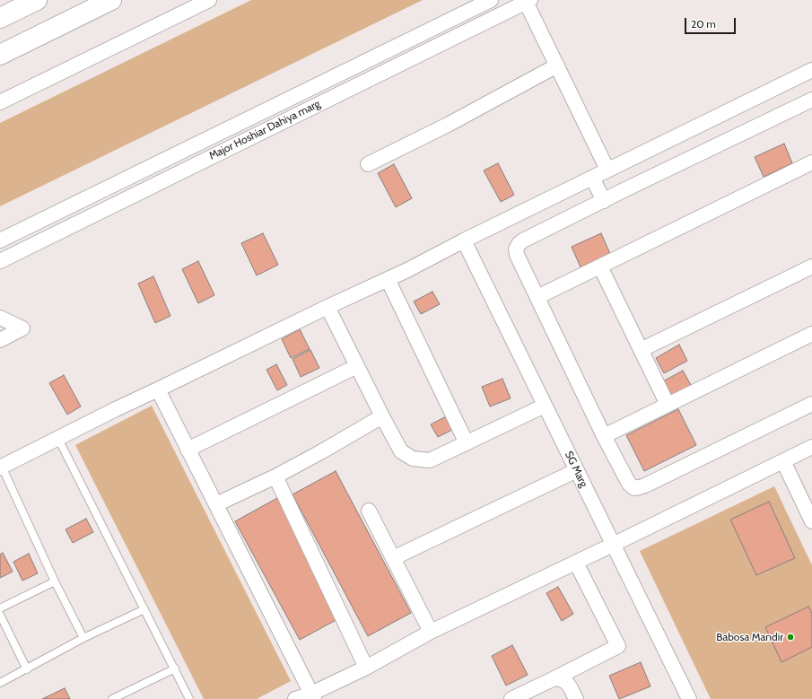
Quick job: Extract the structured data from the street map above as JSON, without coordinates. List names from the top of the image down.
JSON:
{
  "streets": {
    "street": ["Major Hoshiar Dahiya marg", "SG Marg"]
  },
  "places": ["Babosa Mandir"],
  "scale_bar": "20 m"
}
